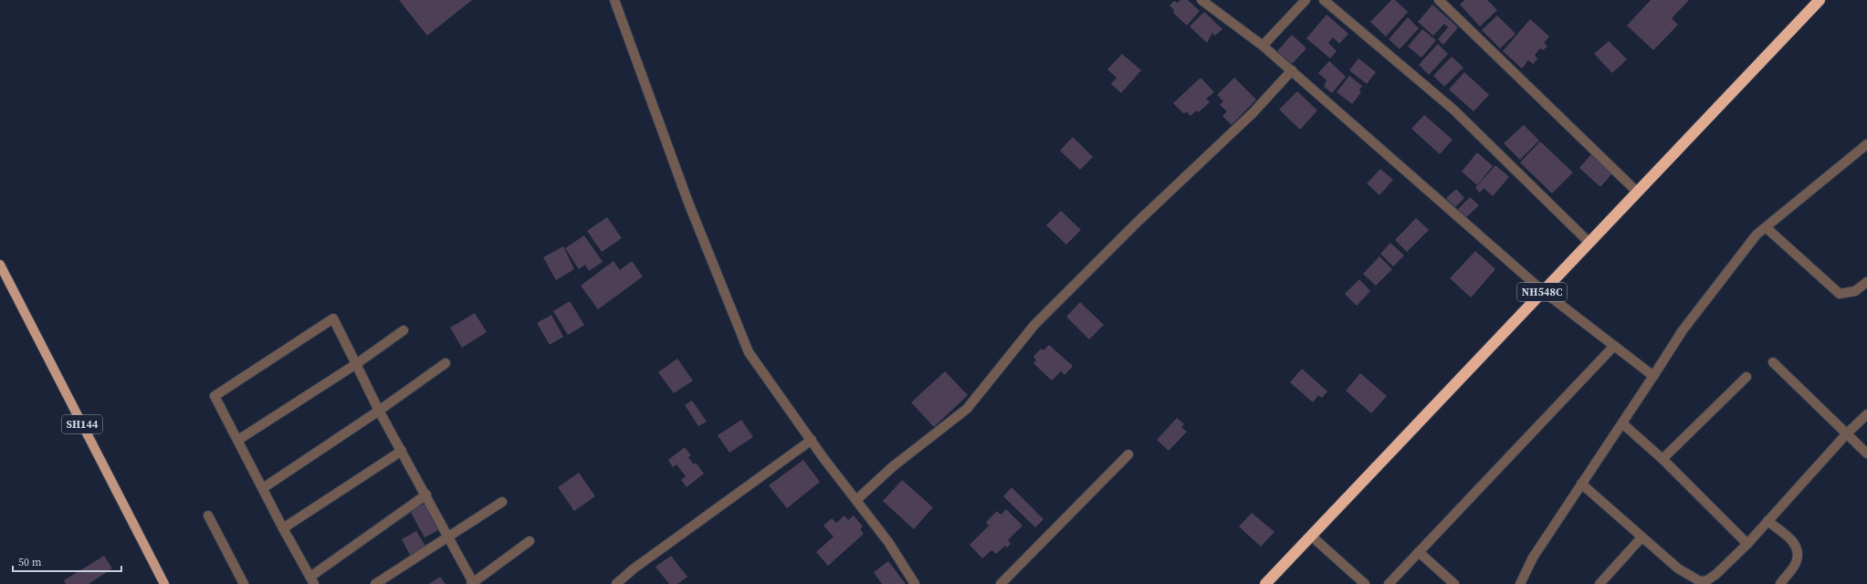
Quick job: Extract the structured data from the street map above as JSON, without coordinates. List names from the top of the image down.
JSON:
{
  "streets": {
    "highway": ["NH548C"],
    "main road": ["SH144"]
  },
  "scale_bar": "50 m"
}
